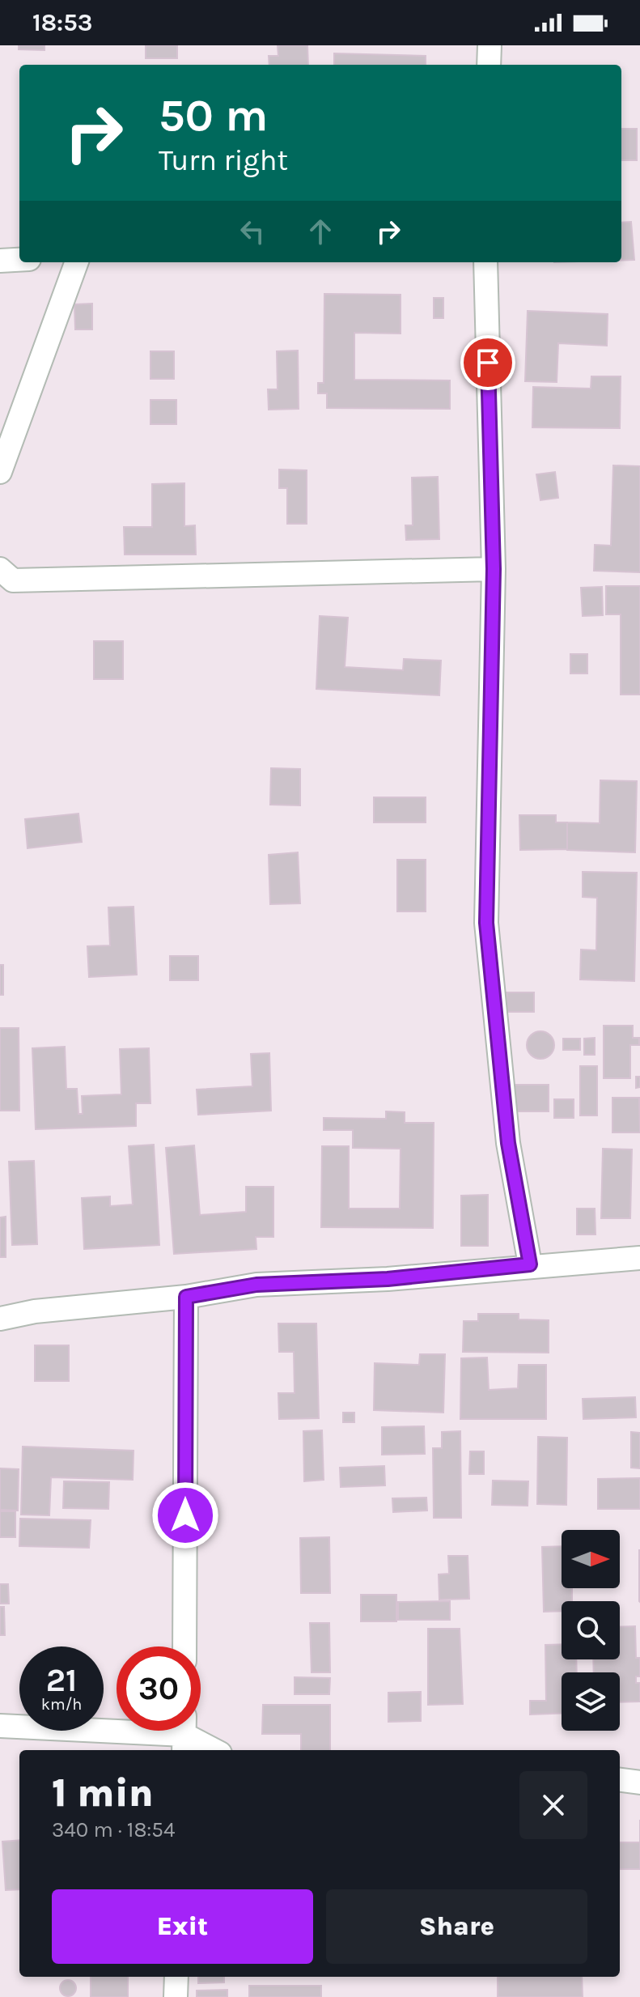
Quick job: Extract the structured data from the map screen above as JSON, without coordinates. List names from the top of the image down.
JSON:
{
  "north": "right",
  "page": {
    "status": "18:53",
    "turn": ["50 m", "Turn right"],
    "speed": "21 km/h",
    "limit": "30",
    "heading": ["1 min", "340 m · 18:54"],
    "buttons": ["Exit", "Share"]
  }
}
